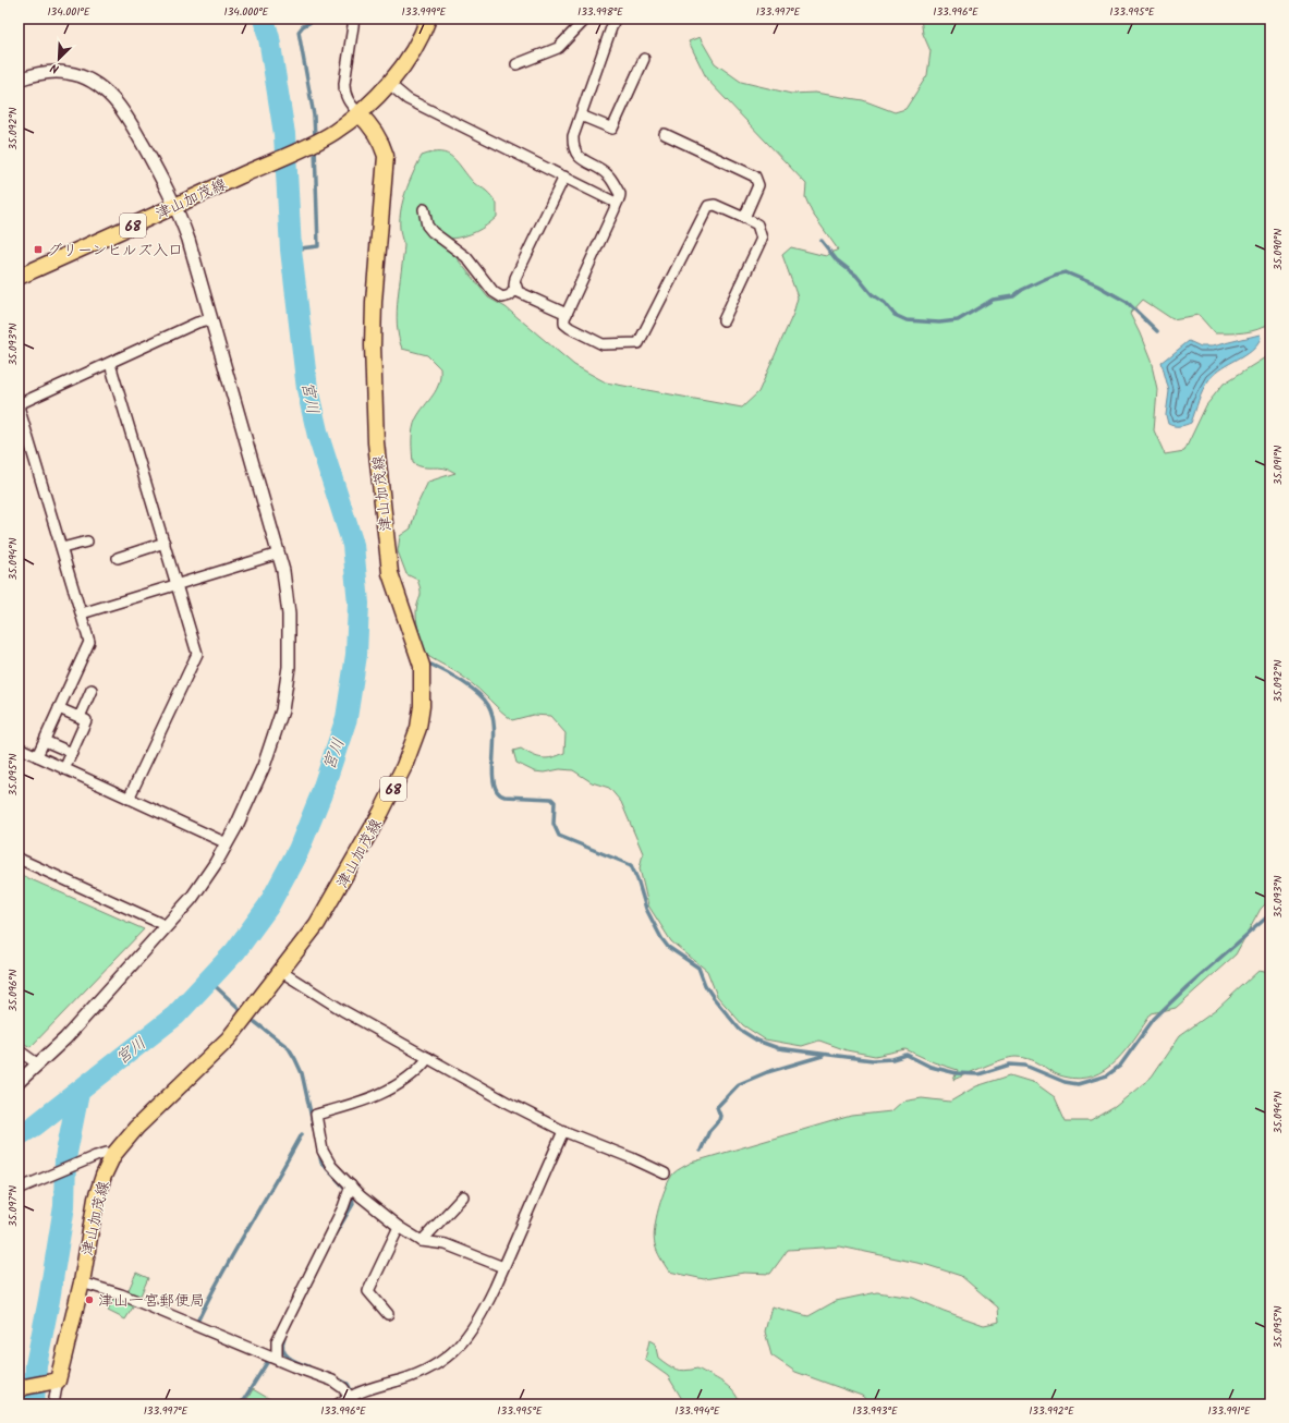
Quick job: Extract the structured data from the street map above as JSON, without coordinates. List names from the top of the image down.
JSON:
{
  "streets": {
    "main road": ["津山加茂線", "68"]
  },
  "water": ["宮川"],
  "places": {
    "transit": ["グリーンヒルズ入口"],
    "other": ["津山一宮郵便局"]
  },
  "north": "bottom left",
  "coordinates": [
    "134.001°E",
    "134.000°E",
    "133.999°E",
    "133.998°E",
    "133.997°E",
    "133.996°E",
    "133.995°E",
    "35.092°N",
    "35.090°N",
    "35.093°N",
    "35.091°N",
    "35.094°N",
    "35.095°N",
    "35.096°N",
    "35.097°N",
    "133.994°E",
    "133.993°E",
    "133.992°E",
    "133.991°E"
  ]
}
